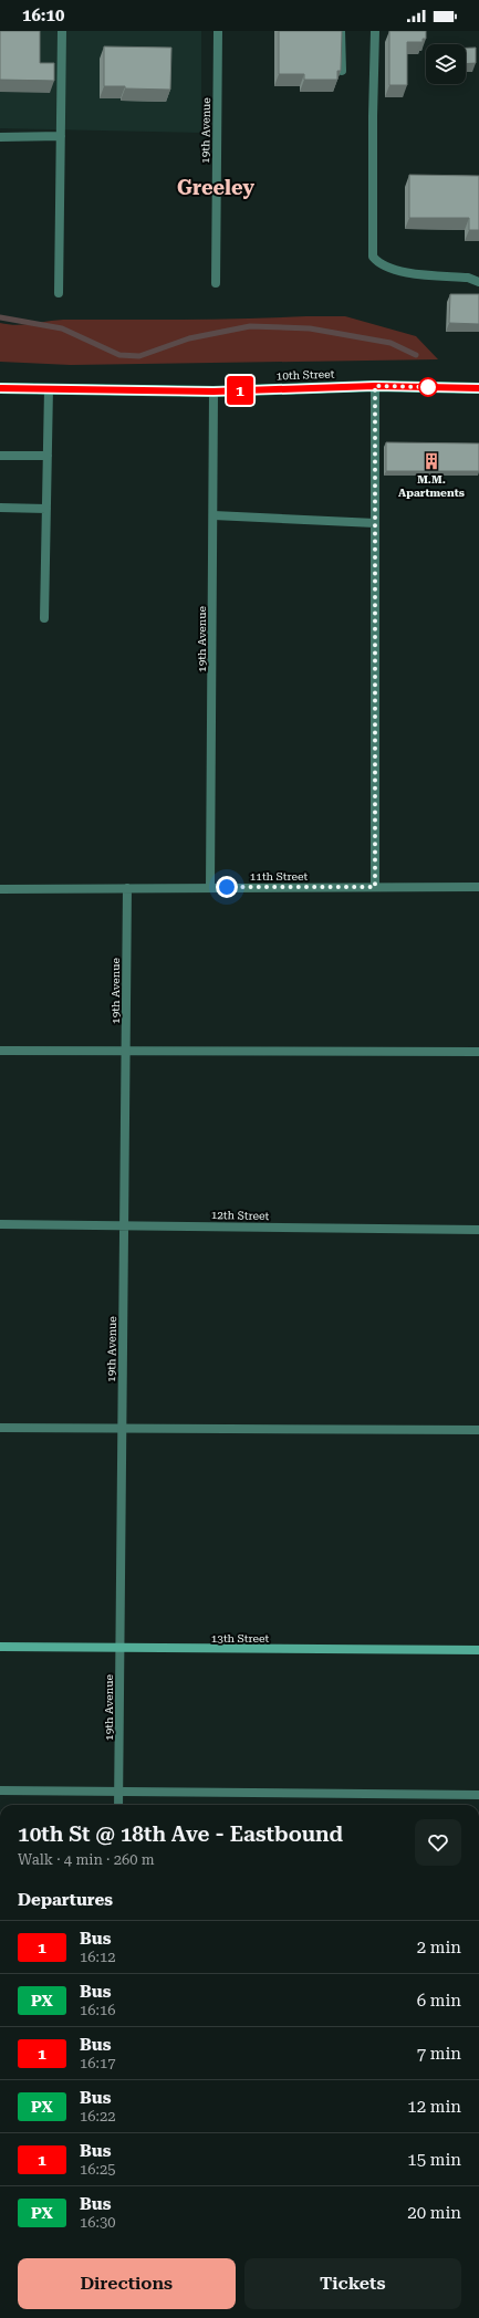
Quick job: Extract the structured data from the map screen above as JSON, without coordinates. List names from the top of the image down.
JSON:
{
  "streets": {
    "main road": ["10th Street"],
    "street": [
      "19th Avenue",
      "11th Street",
      "12th Street",
      "13th Street"
    ]
  },
  "crossings": [
    ["19th Avenue", "10th Street"],
    ["19th Avenue", "11th Street"],
    ["19th Avenue", "12th Street"],
    ["19th Avenue", "13th Street"]
  ],
  "districts": ["Greeley"],
  "places": {
    "building": ["M.M. Apartments"]
  },
  "lines": ["bus line 1"],
  "page": {
    "status": "16:10",
    "on_map": "1",
    "heading": [
      ["10th St @ 18th Ave - Eastbound", "Walk · 4 min · 260 m"],
      "Departures"
    ],
    "list": [
      {
        "mark": "1",
        "name": "Bus",
        "note": "16:12",
        "value": "2 min"
      },
      {
        "mark": "PX",
        "name": "Bus",
        "note": "16:16",
        "value": "6 min"
      },
      {
        "mark": "1",
        "name": "Bus",
        "note": "16:17",
        "value": "7 min"
      },
      {
        "mark": "PX",
        "name": "Bus",
        "note": "16:22",
        "value": "12 min"
      },
      {
        "mark": "1",
        "name": "Bus",
        "note": "16:25",
        "value": "15 min"
      },
      {
        "mark": "PX",
        "name": "Bus",
        "note": "16:30",
        "value": "20 min"
      }
    ],
    "buttons": ["Directions", "Tickets"]
  }
}
